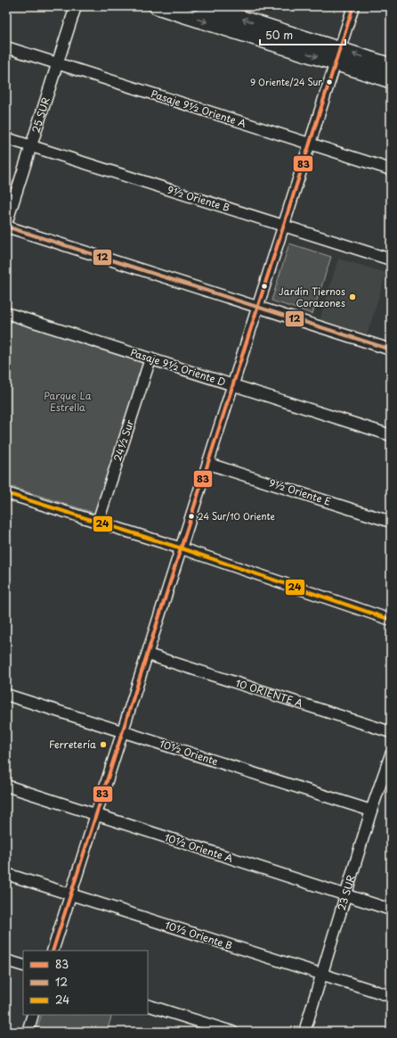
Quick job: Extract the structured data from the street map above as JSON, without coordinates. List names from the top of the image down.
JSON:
{
  "streets": {
    "street": [
      "Pasaje 9½ Oriente A",
      "25 SUR",
      "9½ Oriente B",
      "Pasaje 9½ Oriente D",
      "24½ Sur",
      "9½ Oriente E",
      "10 ORIENTE A",
      "10½ Oriente",
      "10½ Oriente A",
      "23 SUR",
      "10½ Oriente B"
    ]
  },
  "crossings": [
    ["Pasaje 9½ Oriente A", "25 SUR"],
    ["25 SUR", "9½ Oriente B"],
    ["Pasaje 9½ Oriente D", "24½ Sur"],
    ["10½ Oriente", "23 SUR"],
    ["10½ Oriente A", "23 SUR"],
    ["23 SUR", "10½ Oriente B"]
  ],
  "parks": ["Parque La Estrella"],
  "places": [
    "9 Oriente/24 Sur",
    "Jardín Tiernos Corazones",
    "24 Sur/10 Oriente",
    "Ferretería"
  ],
  "lines": ["transit line 83", "transit line 12", "transit line 24"],
  "legend": ["83", "12", "24"],
  "scale_bar": "50 m"
}
